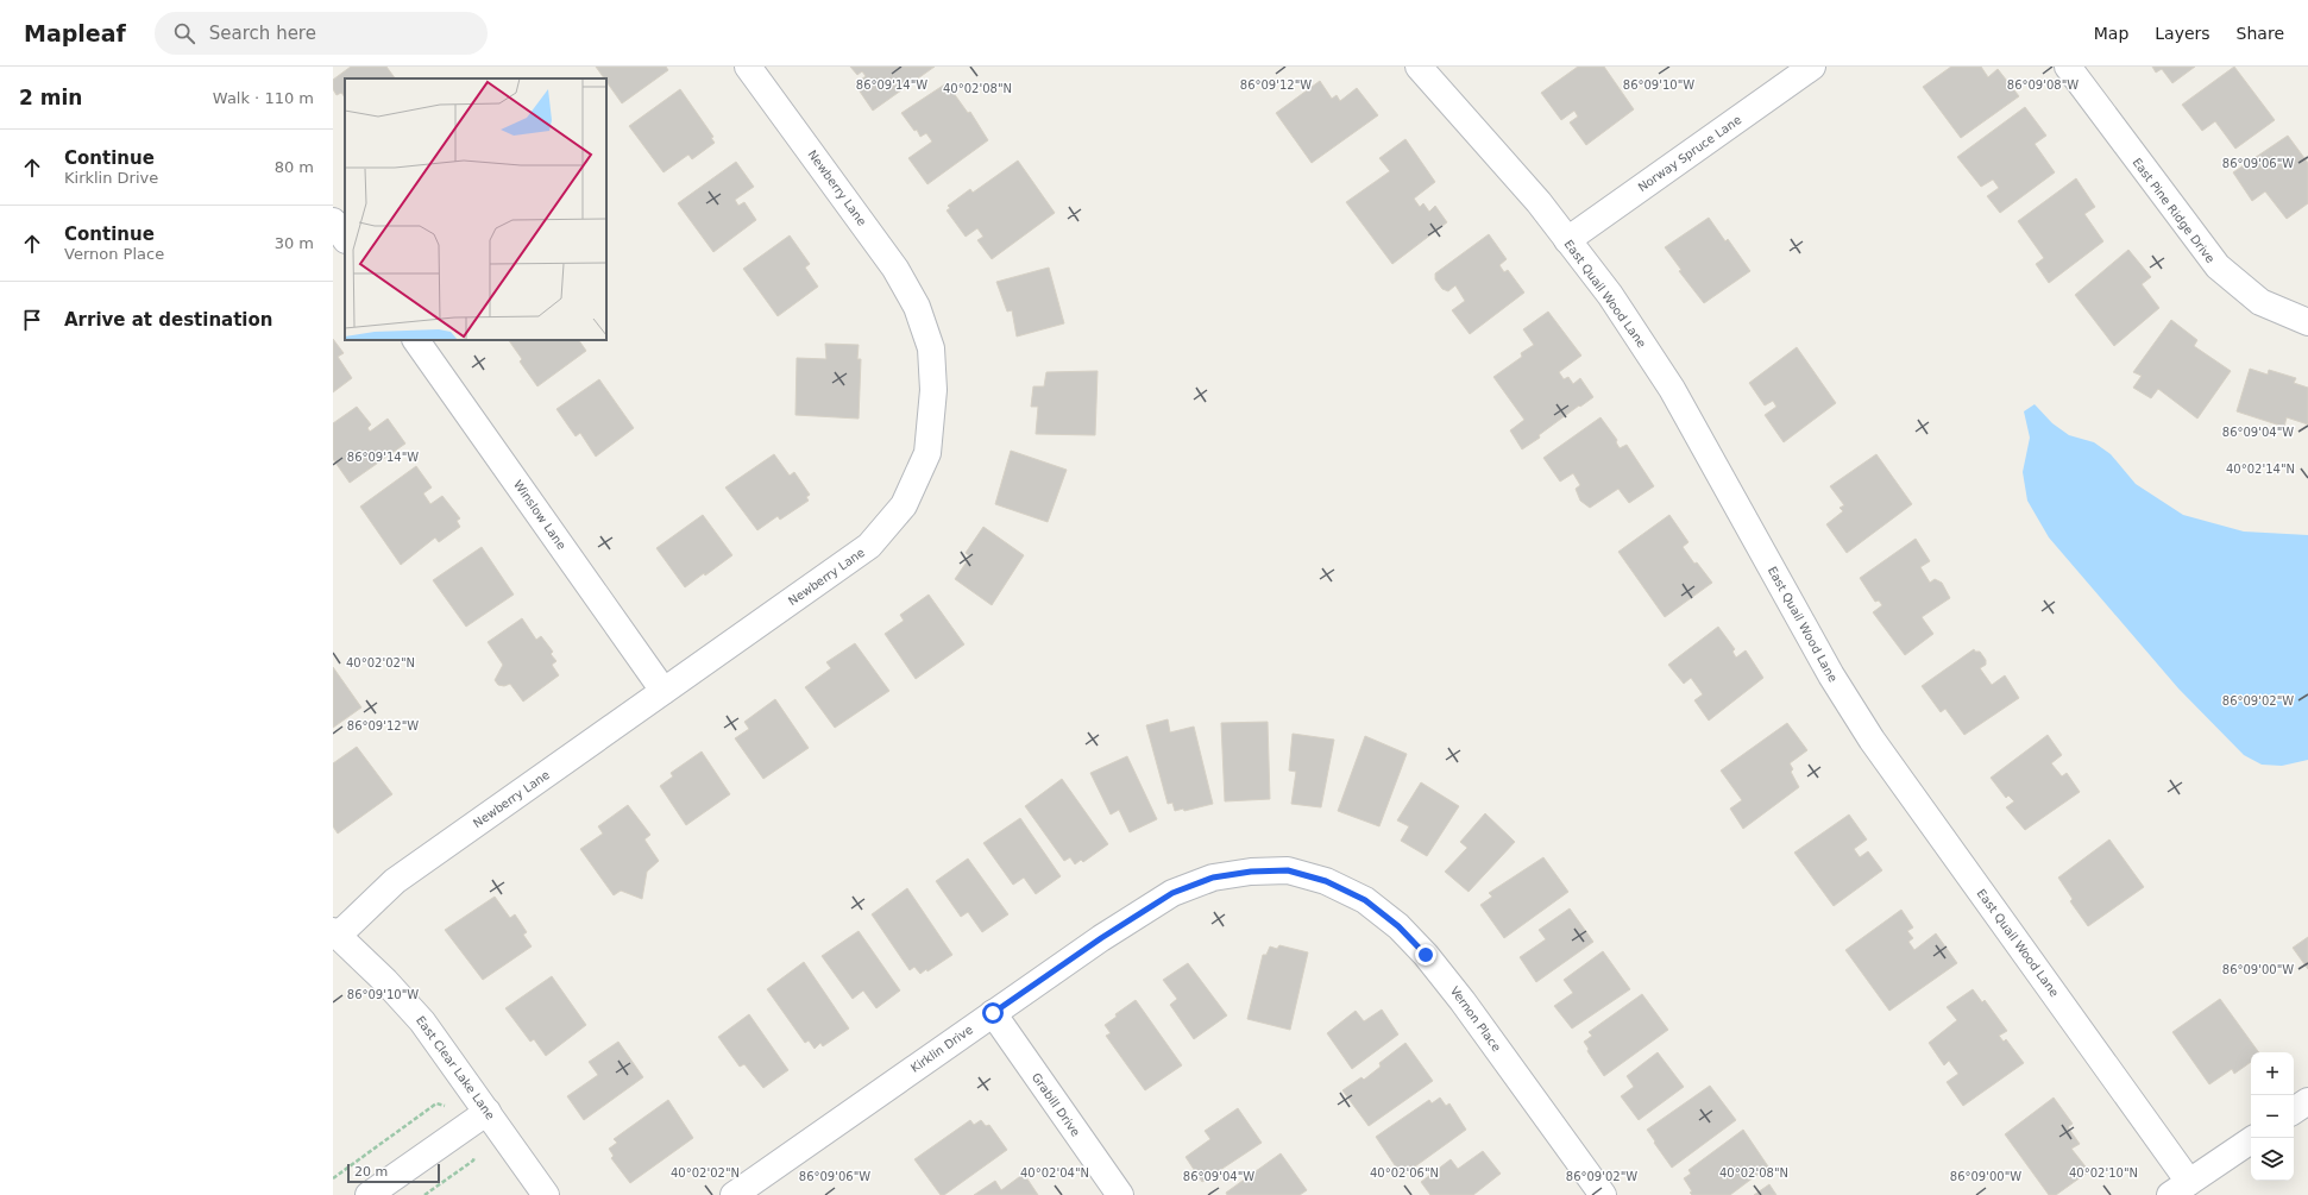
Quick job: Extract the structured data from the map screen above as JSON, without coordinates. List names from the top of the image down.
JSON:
{
  "streets": {
    "street": [
      "Norway Spruce Lane",
      "Newberry Lane",
      "East Pine Ridge Drive",
      "East Quail Wood Lane",
      "Winslow Lane",
      "Vernon Place",
      "Kirklin Drive",
      "East Clear Lake Lane",
      "Grabill Drive"
    ]
  },
  "crossings": [
    ["Norway Spruce Lane", "East Quail Wood Lane"],
    ["Newberry Lane", "Winslow Lane"],
    ["Newberry Lane", "East Clear Lake Lane"],
    ["Vernon Place", "Kirklin Drive"],
    ["Kirklin Drive", "Grabill Drive"]
  ],
  "scale_bar": "20 m",
  "page": {
    "header": "Mapleaf",
    "search": "Search here",
    "nav": ["Map", "Layers", "Share"],
    "heading": ["2 min", "Walk · 110 m"],
    "list": [
      ["Continue", "Kirklin Drive", "80 m"],
      ["Continue", "Vernon Place", "30 m"],
      "Arrive at destination"
    ],
    "map_buttons": ["+", "−"],
    "scale": "20 m"
  },
  "coordinates": [
    "86°09'14\"W",
    "86°09'12\"W",
    "86°09'10\"W",
    "86°09'08\"W",
    "40°02'08\"N",
    "86°09'06\"W",
    "86°09'04\"W",
    "40°02'14\"N",
    "40°02'02\"N",
    "86°09'02\"W",
    "86°09'00\"W",
    "40°02'04\"N",
    "40°02'06\"N",
    "40°02'10\"N"
  ]
}
